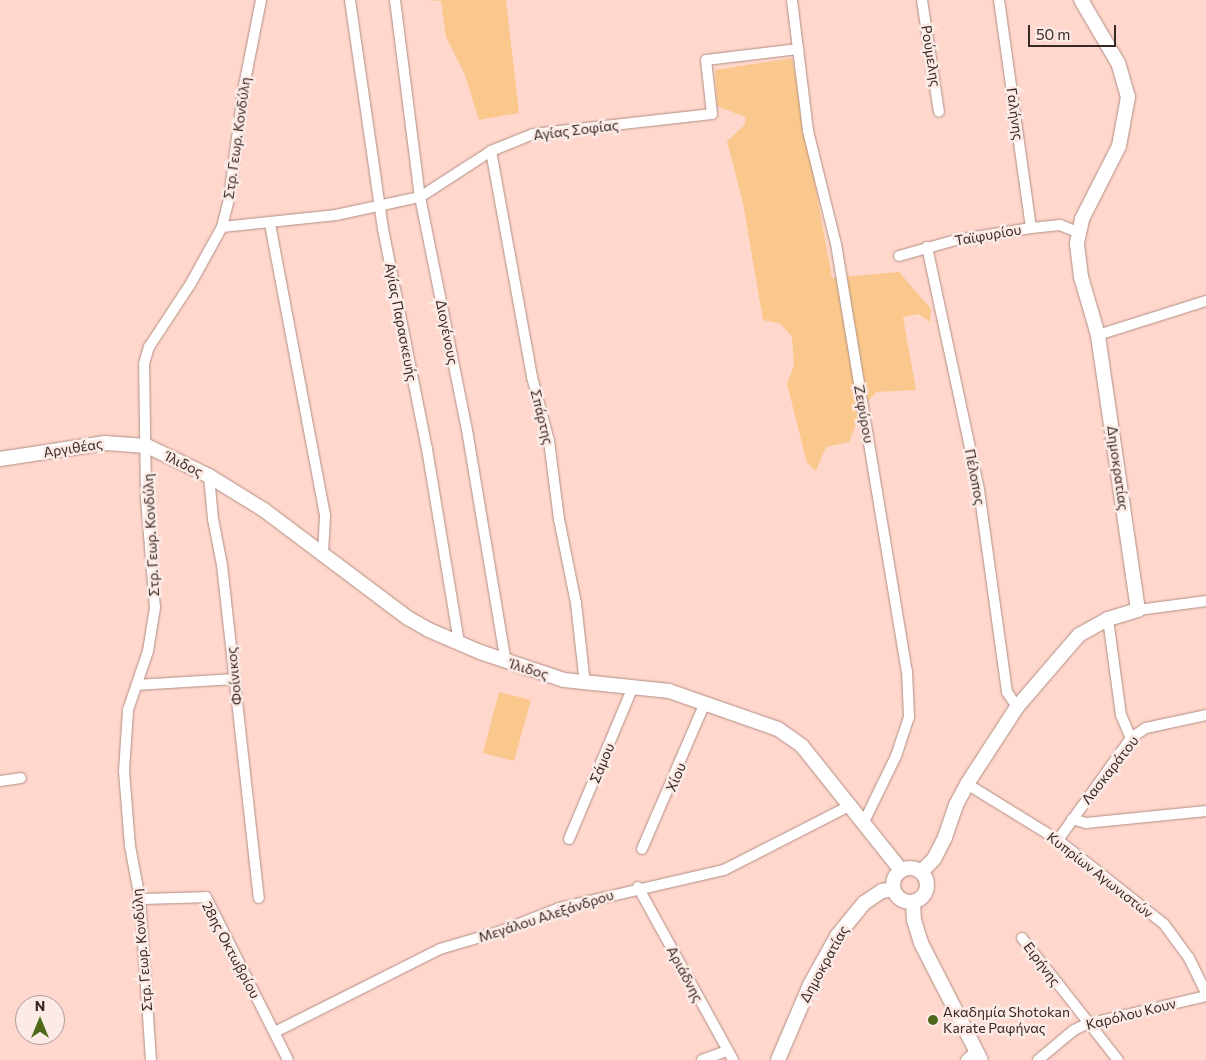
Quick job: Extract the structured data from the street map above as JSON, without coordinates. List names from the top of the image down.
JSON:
{
  "streets": {
    "street": [
      "Ρούμελης",
      "Γαλήνης",
      "Αγίας Σοφίας",
      "Στρ. Γεωρ. Κονδύλη",
      "Ταϊφυρίου",
      "Αγίας Παρασκευής",
      "Διογένους",
      "Ζεφύρου",
      "Σπάρτης",
      "Αργιθέας",
      "Ίλιδος",
      "Δημοκρατίας",
      "Πέλοπος",
      "Φοίνικος",
      "Σάμου",
      "Λασκαράτου",
      "Χίου",
      "Κυπρίων Αγωνιστών",
      "Μεγάλου Αλεξάνδρου",
      "28ης Οκτωβρίου",
      "Ειρήνης",
      "Αριάδνης",
      "Καρόλου Κουν"
    ]
  },
  "crossings": [
    ["Γαλήνης", "Ταϊφυρίου"],
    ["Αγίας Σοφίας", "Στρ. Γεωρ. Κονδύλη"],
    ["Αγίας Σοφίας", "Αγίας Παρασκευής"],
    ["Αγίας Σοφίας", "Διογένους"],
    ["Αγίας Σοφίας", "Ζεφύρου"],
    ["Αγίας Σοφίας", "Σπάρτης"],
    ["Στρ. Γεωρ. Κονδύλη", "Αργιθέας"],
    ["Στρ. Γεωρ. Κονδύλη", "Ίλιδος"],
    ["Στρ. Γεωρ. Κονδύλη", "28ης Οκτωβρίου"],
    ["Ταϊφυρίου", "Δημοκρατίας"],
    ["Ταϊφυρίου", "Πέλοπος"],
    ["Αγίας Παρασκευής", "Ίλιδος"],
    ["Διογένους", "Ίλιδος"],
    ["Ζεφύρου", "Ίλιδος"],
    ["Σπάρτης", "Ίλιδος"],
    ["Αργιθέας", "Ίλιδος"],
    ["Ίλιδος", "Δημοκρατίας"],
    ["Ίλιδος", "Φοίνικος"],
    ["Ίλιδος", "Σάμου"],
    ["Ίλιδος", "Χίου"],
    ["Ίλιδος", "Μεγάλου Αλεξάνδρου"],
    ["Λασκαράτου", "Κυπρίων Αγωνιστών"],
    ["Κυπρίων Αγωνιστών", "Καρόλου Κουν"],
    ["Μεγάλου Αλεξάνδρου", "28ης Οκτωβρίου"],
    ["Μεγάλου Αλεξάνδρου", "Αριάδνης"],
    ["Ειρήνης", "Καρόλου Κουν"]
  ],
  "places": ["Ακαδημία Shotokan Karate Ραφήνας"],
  "scale_bar": "50 m",
  "north": "top"
}
